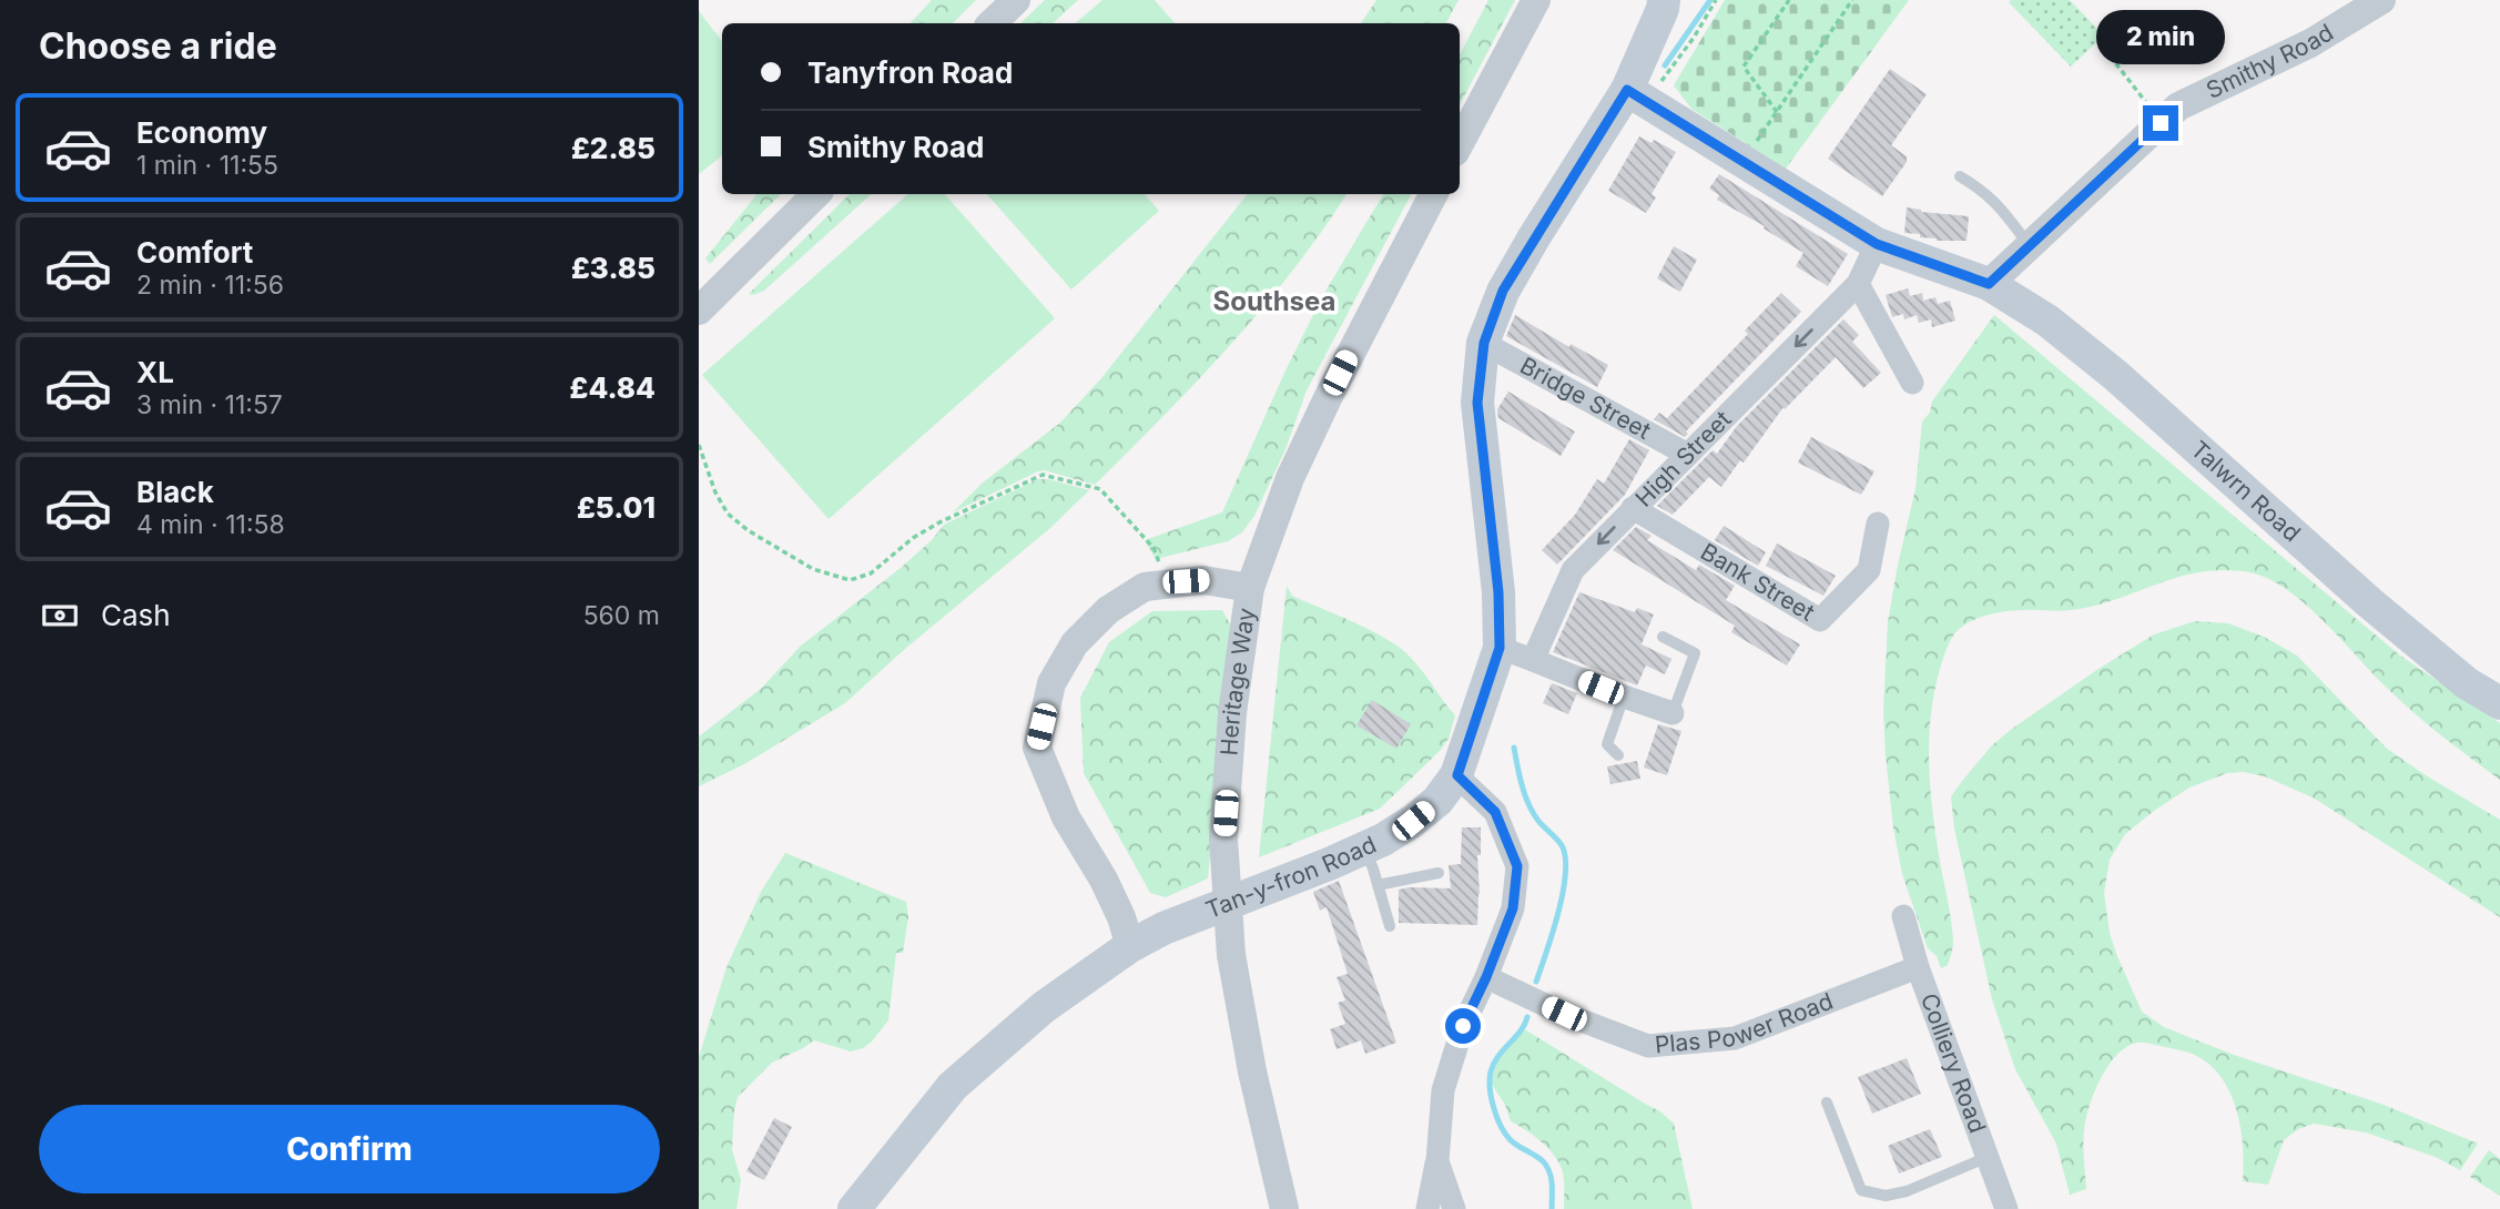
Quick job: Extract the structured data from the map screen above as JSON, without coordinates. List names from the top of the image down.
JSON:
{
  "streets": {
    "main road": ["Talwrn Road", "Tan-y-fron Road"],
    "street": [
      "Smithy Road",
      "Bridge Street",
      "High Street",
      "Bank Street",
      "Heritage Way",
      "Plas Power Road",
      "Colliery Road"
    ]
  },
  "crossings": [
    ["Smithy Road", "Talwrn Road"],
    ["Bridge Street", "High Street"],
    ["Bridge Street", "Tan-y-fron Road"],
    ["High Street", "Talwrn Road"],
    ["High Street", "Bank Street"],
    ["Talwrn Road", "Tan-y-fron Road"],
    ["Plas Power Road", "Colliery Road"]
  ],
  "one_way": ["High Street"],
  "districts": ["Southsea"],
  "page": {
    "heading": "Choose a ride",
    "bubble": "2 min",
    "banner": ["Tanyfron Road", "Smithy Road"],
    "list": [
      {
        "name": "Economy",
        "note": "1 min · 11:55",
        "value": "£2.85"
      },
      {
        "name": "Comfort",
        "note": "2 min · 11:56",
        "value": "£3.85"
      },
      {
        "name": "XL",
        "note": "3 min · 11:57",
        "value": "£4.84"
      },
      {
        "name": "Black",
        "note": "4 min · 11:58",
        "value": "£5.01"
      }
    ],
    "pay": ["Cash", "560 m"],
    "buttons": "Confirm"
  }
}
